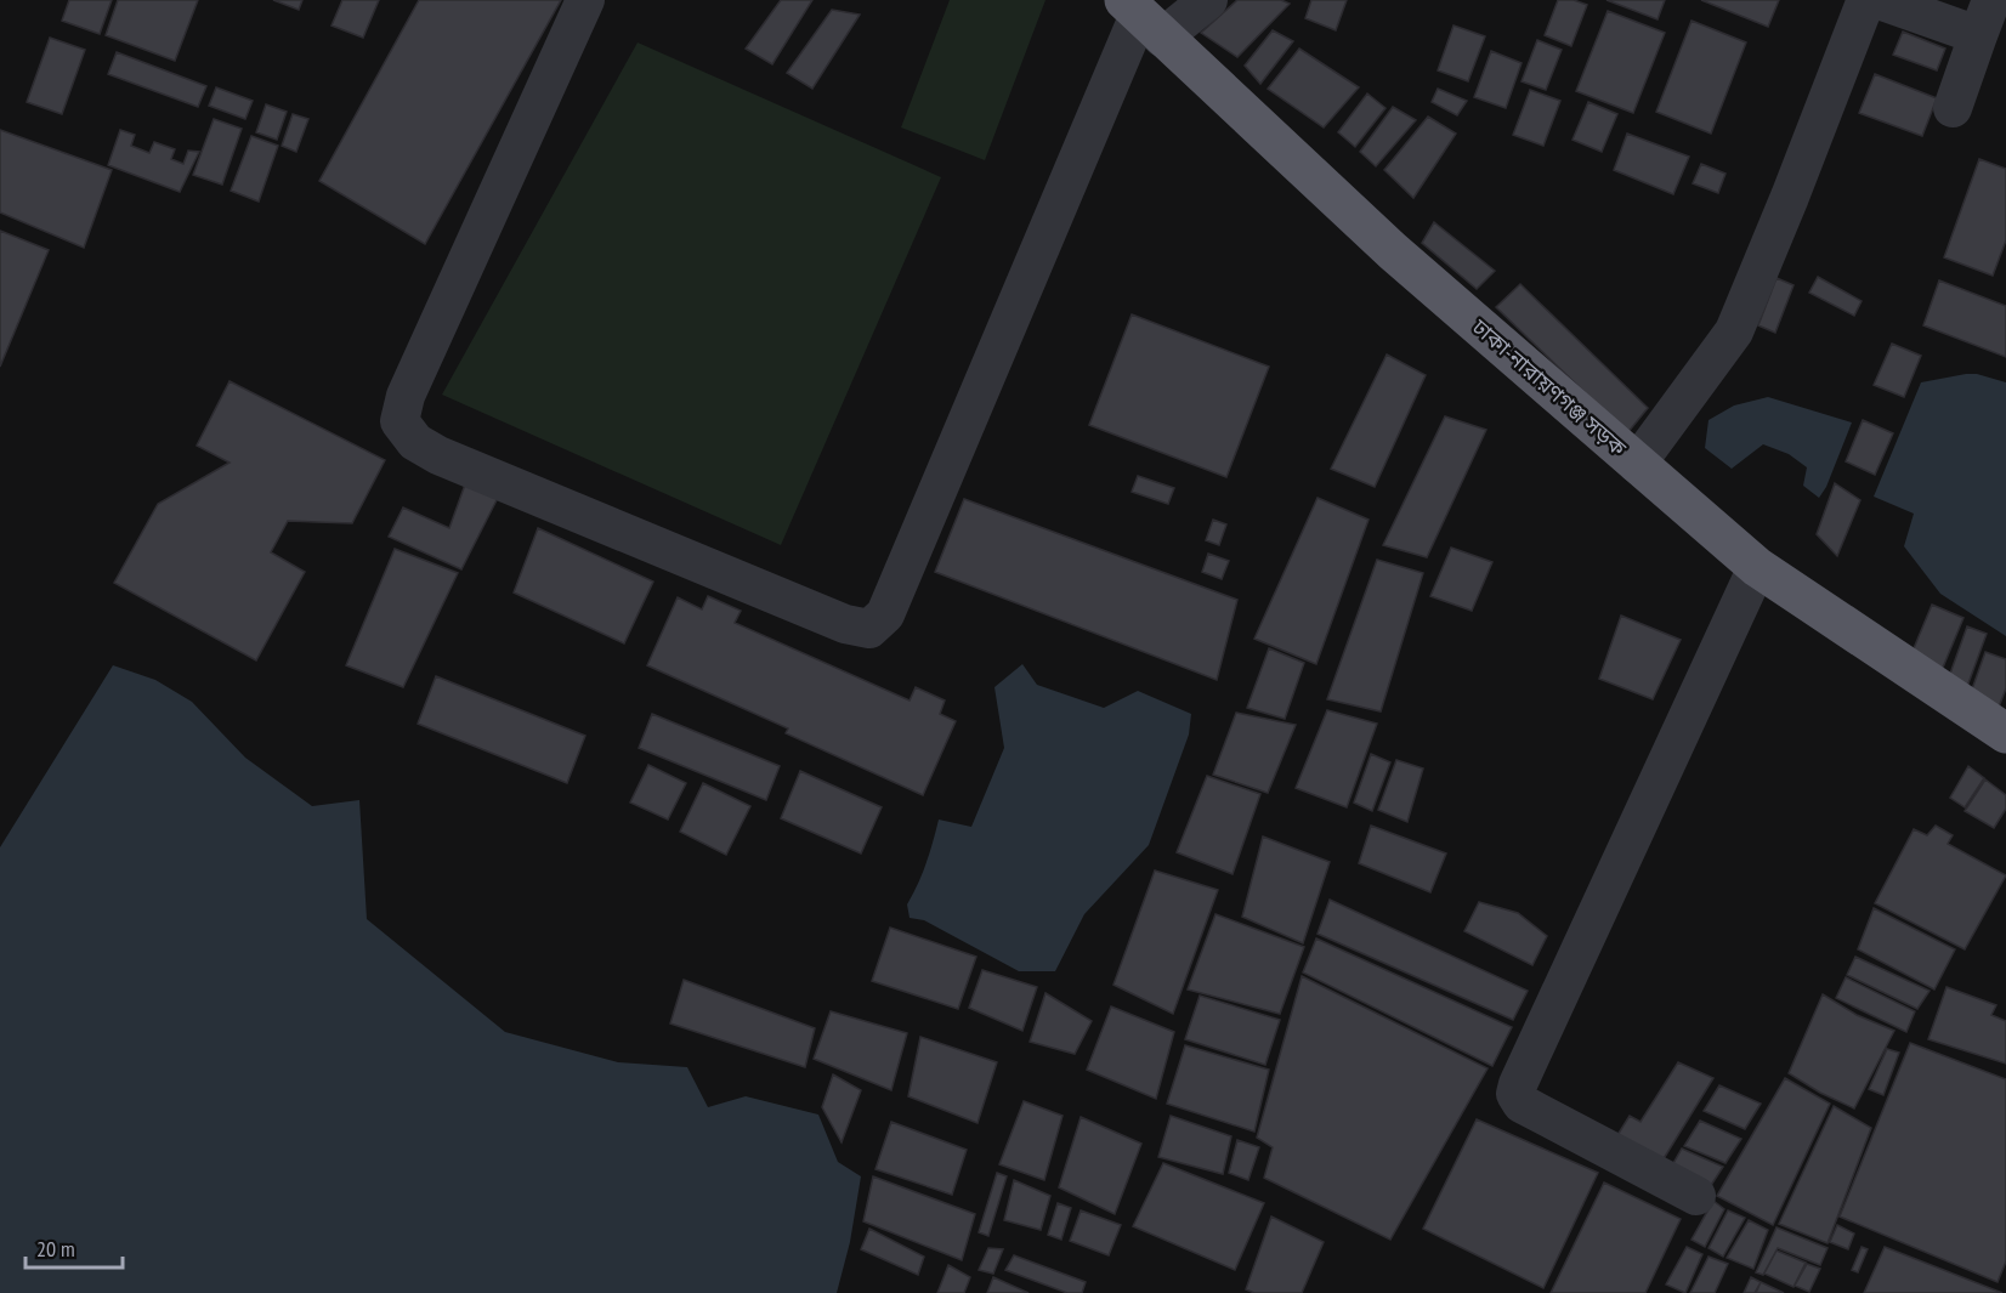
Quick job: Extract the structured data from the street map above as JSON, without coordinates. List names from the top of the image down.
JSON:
{
  "streets": {
    "highway": ["ঢাকা-নারায়ণগঞ্জ সড়ক"]
  },
  "scale_bar": "20 m"
}
